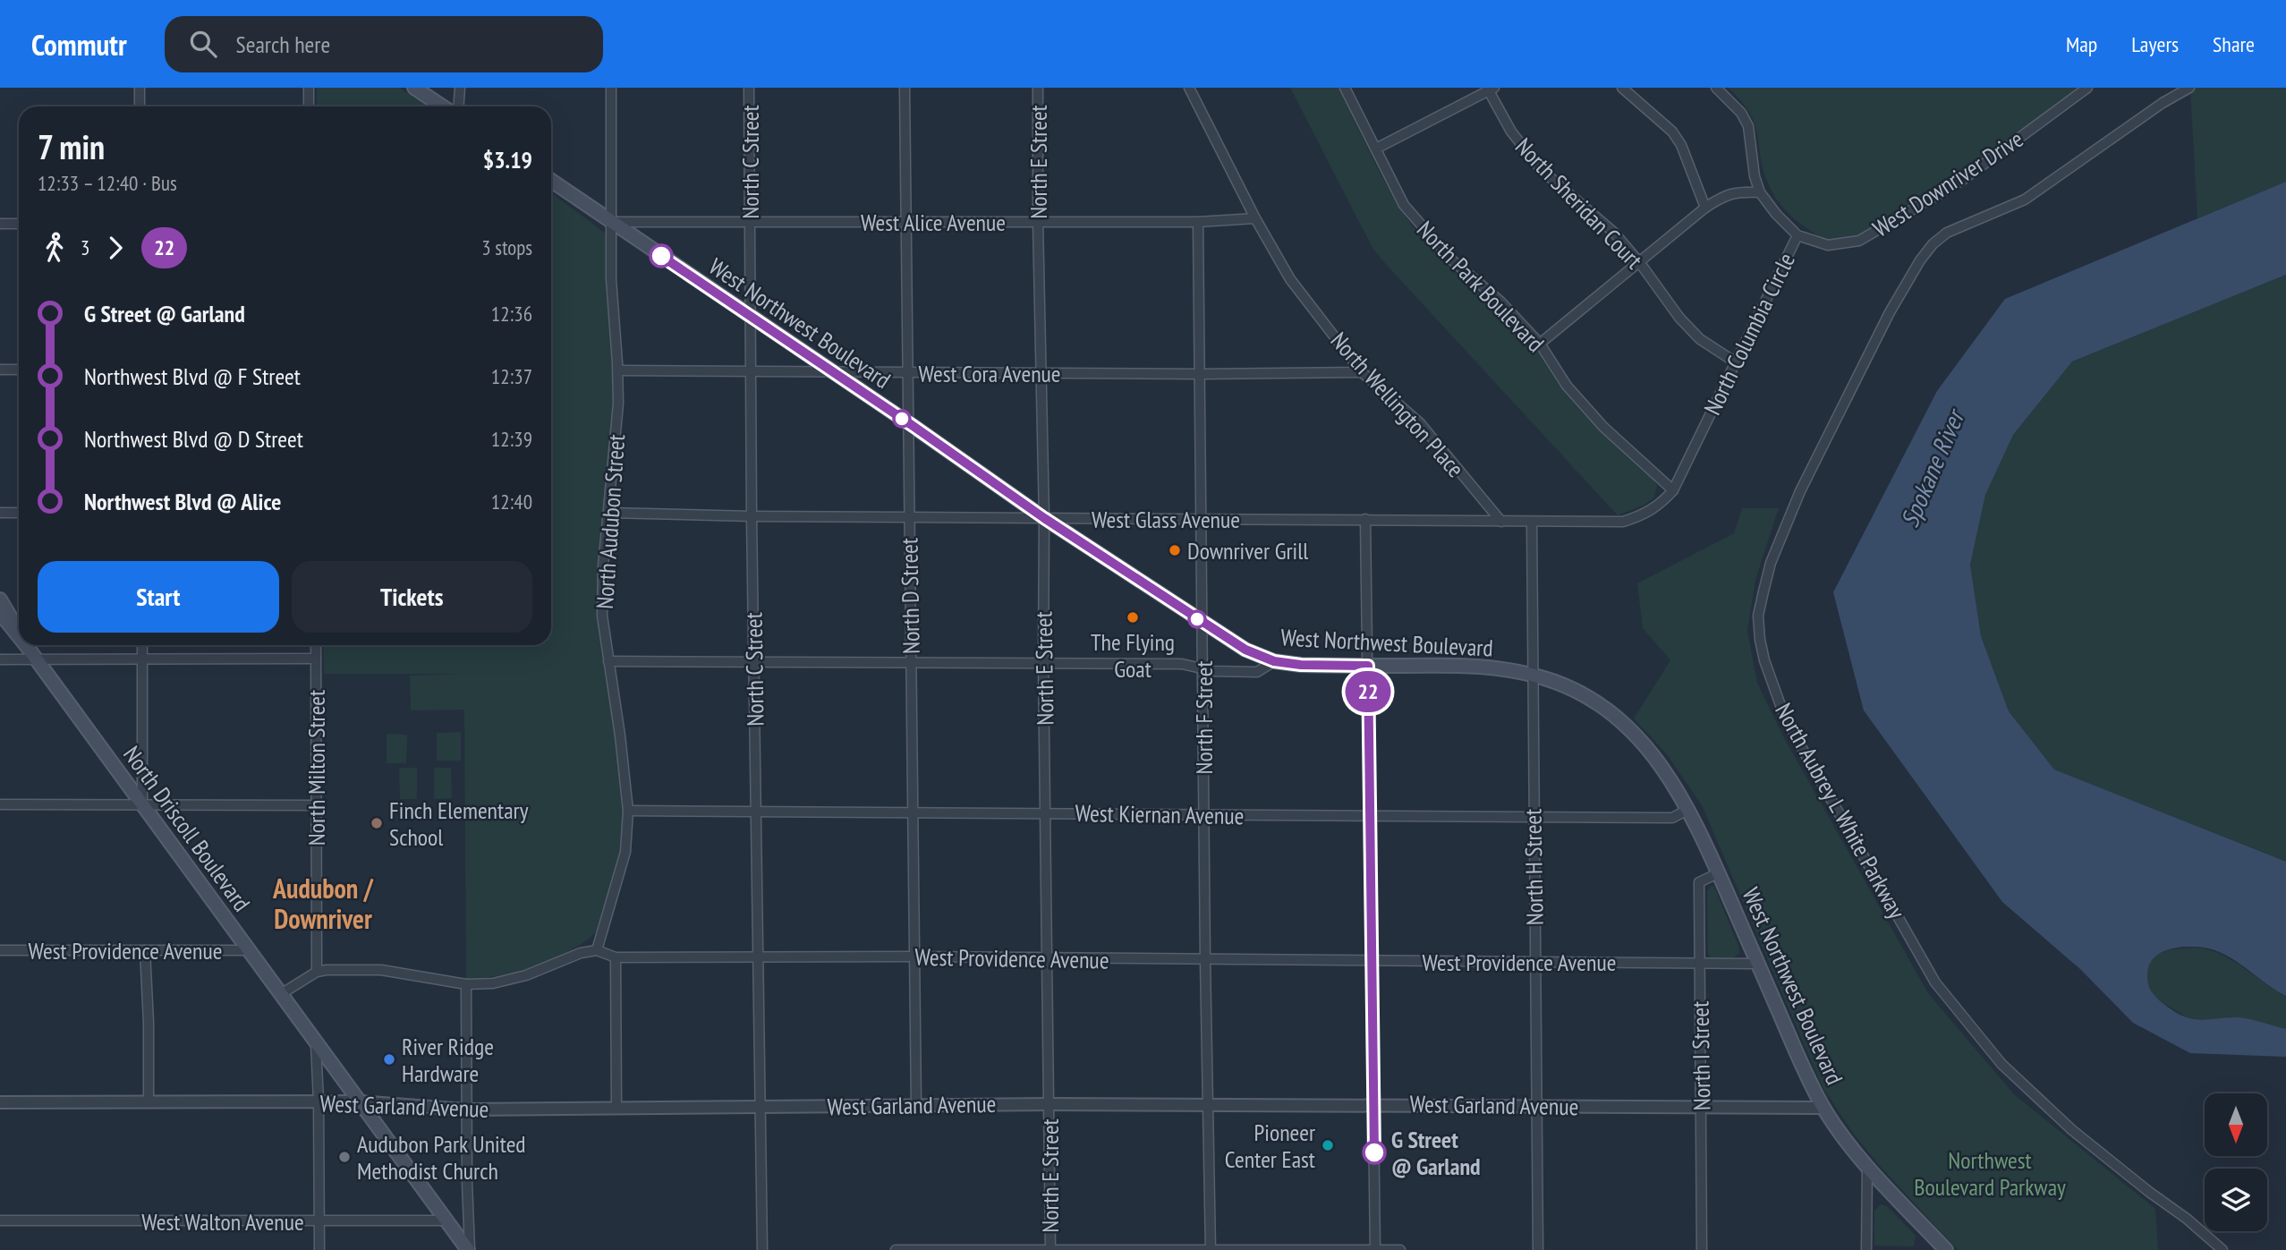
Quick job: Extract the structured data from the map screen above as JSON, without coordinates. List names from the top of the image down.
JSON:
{
  "streets": {
    "main road": ["West Northwest Boulevard", "North Driscoll Boulevard"],
    "street": [
      "North C Street",
      "North E Street",
      "West Downriver Drive",
      "North Sheridan Court",
      "West Alice Avenue",
      "North Park Boulevard",
      "North Columbia Circle",
      "West Cora Avenue",
      "North Wellington Place",
      "West Glass Avenue",
      "North Audubon Street",
      "North D Street",
      "North F Street",
      "North Milton Street",
      "North Aubrey L White Parkway",
      "West Kiernan Avenue",
      "North H Street",
      "West Providence Avenue",
      "North I Street",
      "West Garland Avenue",
      "West Walton Avenue"
    ]
  },
  "crossings": [
    ["North C Street", "West Alice Avenue"],
    ["North C Street", "West Northwest Boulevard"],
    ["North C Street", "West Cora Avenue"],
    ["North C Street", "West Glass Avenue"],
    ["North C Street", "West Kiernan Avenue"],
    ["North C Street", "West Providence Avenue"],
    ["North C Street", "West Garland Avenue"],
    ["North E Street", "West Alice Avenue"],
    ["North E Street", "West Northwest Boulevard"],
    ["North E Street", "West Cora Avenue"],
    ["North E Street", "West Glass Avenue"],
    ["North E Street", "West Kiernan Avenue"],
    ["North E Street", "West Providence Avenue"],
    ["North E Street", "West Garland Avenue"],
    ["West Downriver Drive", "North Columbia Circle"],
    ["North Sheridan Court", "North Columbia Circle"],
    ["West Alice Avenue", "West Northwest Boulevard"],
    ["West Alice Avenue", "North Wellington Place"],
    ["West Alice Avenue", "North Audubon Street"],
    ["West Alice Avenue", "North D Street"],
    ["West Alice Avenue", "North F Street"],
    ["North Park Boulevard", "North Columbia Circle"],
    ["West Northwest Boulevard", "West Cora Avenue"],
    ["West Northwest Boulevard", "West Glass Avenue"],
    ["West Northwest Boulevard", "North Audubon Street"],
    ["West Northwest Boulevard", "North D Street"],
    ["West Northwest Boulevard", "North F Street"],
    ["West Northwest Boulevard", "West Kiernan Avenue"],
    ["West Northwest Boulevard", "North H Street"],
    ["West Northwest Boulevard", "West Providence Avenue"],
    ["West Northwest Boulevard", "North I Street"],
    ["West Northwest Boulevard", "West Garland Avenue"],
    ["North Columbia Circle", "West Glass Avenue"],
    ["West Cora Avenue", "North Wellington Place"],
    ["West Cora Avenue", "North Audubon Street"],
    ["West Cora Avenue", "North D Street"],
    ["West Cora Avenue", "North F Street"],
    ["North Wellington Place", "West Glass Avenue"],
    ["West Glass Avenue", "North Audubon Street"],
    ["West Glass Avenue", "North D Street"],
    ["West Glass Avenue", "North F Street"],
    ["West Glass Avenue", "North H Street"],
    ["North Audubon Street", "West Kiernan Avenue"],
    ["North Audubon Street", "West Providence Avenue"],
    ["North D Street", "West Kiernan Avenue"],
    ["North D Street", "West Providence Avenue"],
    ["North D Street", "West Garland Avenue"],
    ["North F Street", "West Kiernan Avenue"],
    ["North F Street", "West Providence Avenue"],
    ["North F Street", "West Garland Avenue"],
    ["West Kiernan Avenue", "North H Street"],
    ["North Driscoll Boulevard", "West Providence Avenue"],
    ["North Driscoll Boulevard", "West Garland Avenue"],
    ["North Driscoll Boulevard", "West Walton Avenue"],
    ["North H Street", "West Providence Avenue"],
    ["North H Street", "West Garland Avenue"],
    ["West Providence Avenue", "North I Street"],
    ["North I Street", "West Garland Avenue"]
  ],
  "districts": ["Audubon / Downriver"],
  "water": ["Spokane River"],
  "parks": ["Northwest Boulevard Parkway"],
  "places": [
    "Downriver Grill",
    "The Flying Goat",
    "Finch Elementary School",
    "River Ridge Hardware",
    "Pioneer Center East",
    "G Street @ Garland",
    "Audubon Park United Methodist Church"
  ],
  "lines": ["bus line 22"],
  "north": "bottom",
  "page": {
    "header": "Commutr",
    "search": "Search here",
    "nav": ["Map", "Layers", "Share"],
    "on_map": "22",
    "heading": ["7 min", "12:33 – 12:40 · Bus", "$3.19"],
    "legs": ["3", "22", "3 stops"],
    "list": [
      {
        "name": "G Street @ Garland",
        "value": "12:36"
      },
      {
        "name": "Northwest Blvd @ F Street",
        "value": "12:37"
      },
      {
        "name": "Northwest Blvd @ D Street",
        "value": "12:39"
      },
      {
        "name": "Northwest Blvd @ Alice",
        "value": "12:40"
      }
    ],
    "buttons": ["Start", "Tickets"]
  }
}
